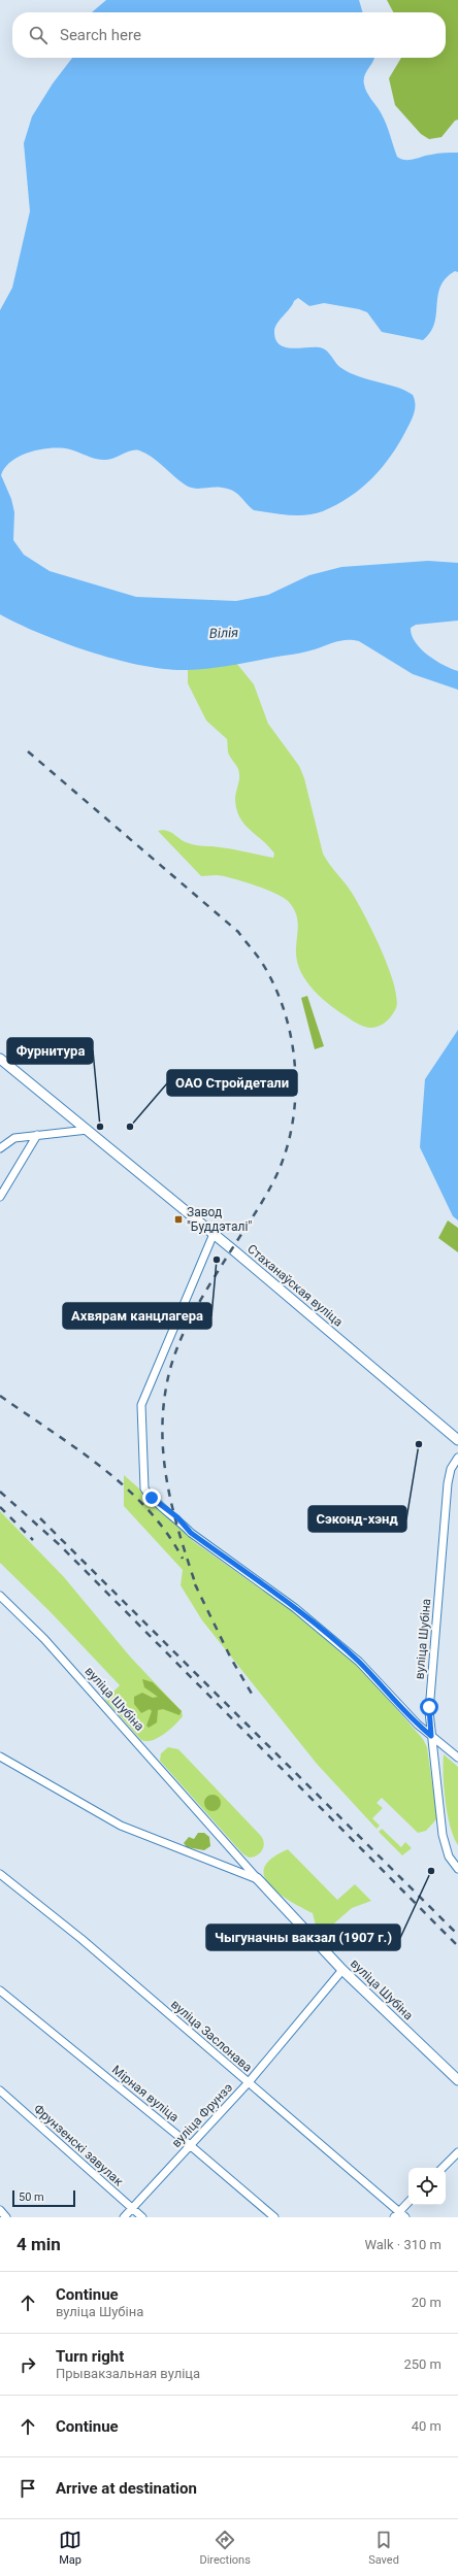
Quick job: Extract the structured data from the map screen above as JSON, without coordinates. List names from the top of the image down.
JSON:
{
  "streets": {
    "street": [
      "Стаханаўская вуліца",
      "вуліца Шубіна",
      "вуліца Заслонава",
      "Мірная вуліца",
      "вуліца Фрунзэ",
      "Фрунзенскі завулак"
    ]
  },
  "crossings": [
    ["вуліца Шубіна", "вуліца Фрунзэ"],
    ["вуліца Заслонава", "вуліца Фрунзэ"],
    ["Мірная вуліца", "вуліца Фрунзэ"],
    ["вуліца Фрунзэ", "Фрунзенскі завулак"]
  ],
  "water": ["Вілія"],
  "places": {
    "other": [
      "Фурнитура",
      "ОАО Стройдетали",
      "Ахвярам канцлагера",
      "Сэконд-хэнд",
      "Чыгуначны вакзал (1907 г.)"
    ],
    "transit": ["Завод \"Буддэталі\""]
  },
  "scale_bar": "50 m",
  "page": {
    "search": "Search here",
    "scale": "50 m",
    "heading": ["4 min", "Walk · 310 m"],
    "list": [
      ["Continue", "вуліца Шубіна", "20 m"],
      ["Turn right", "Прывакзальная вуліца", "250 m"],
      ["Continue", "40 m"],
      "Arrive at destination"
    ],
    "nav": ["Map", "Directions", "Saved"]
  }
}
